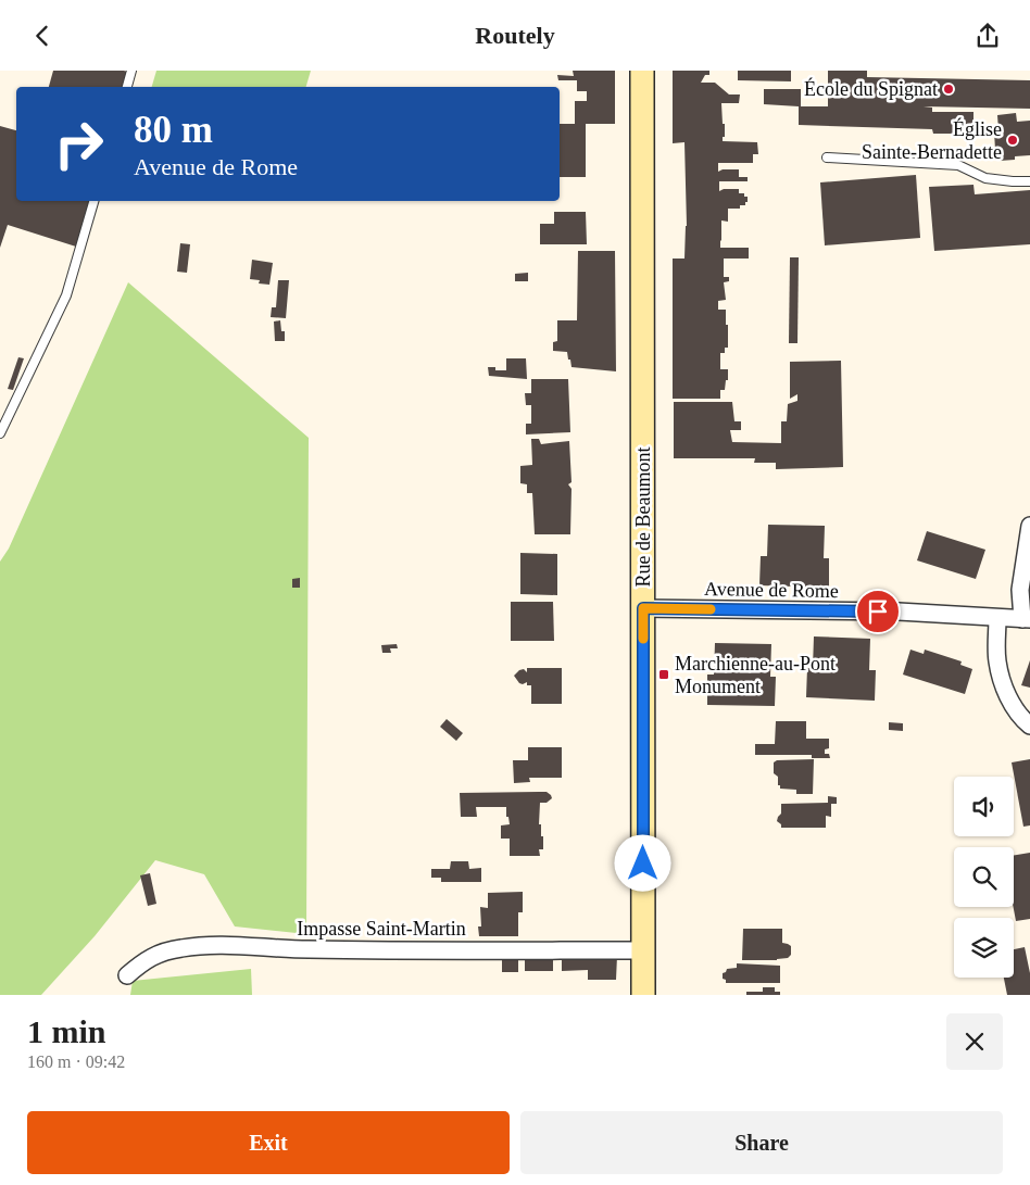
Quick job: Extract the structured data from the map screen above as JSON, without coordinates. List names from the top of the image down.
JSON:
{
  "streets": {
    "main road": ["Rue de Beaumont"],
    "street": ["Avenue de Rome", "Impasse Saint-Martin"]
  },
  "crossings": [
    ["Rue de Beaumont", "Avenue de Rome"],
    ["Rue de Beaumont", "Impasse Saint-Martin"]
  ],
  "places": {
    "other": ["École du Spignat", "Église Sainte-Bernadette"],
    "transit": ["Marchienne-au-Pont Monument"]
  },
  "page": {
    "header": "Routely",
    "turn": ["80 m", "Avenue de Rome"],
    "heading": ["1 min", "160 m · 09:42"],
    "buttons": ["Exit", "Share"]
  }
}
